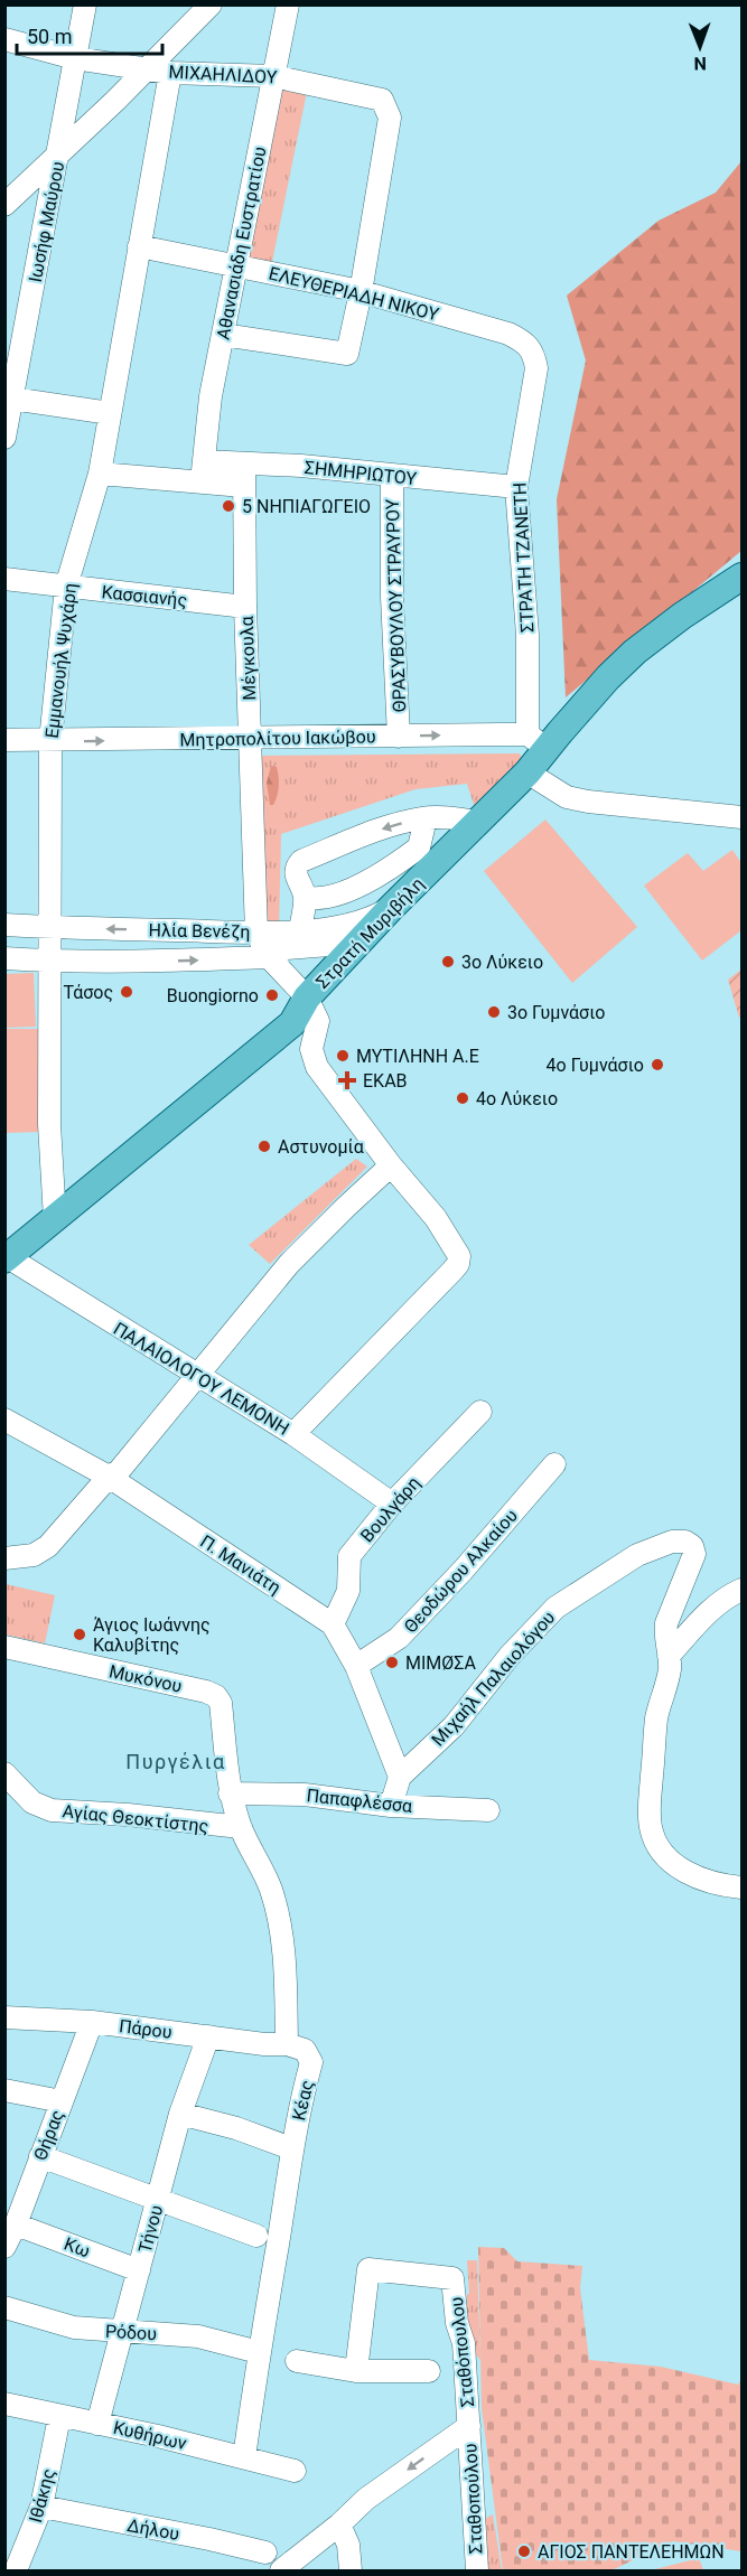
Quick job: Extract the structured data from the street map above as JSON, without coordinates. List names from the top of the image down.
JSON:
{
  "streets": {
    "main road": ["Στρατή Μυριβήλη"],
    "street": [
      "ΜΙΧΑΗΛΙΔΟΥ",
      "Ιωσήφ Μαύρου",
      "Αθανασιάδη Ευστρατίου",
      "ΕΛΕΥΘΕΡΙΑΔΗ ΝΙΚΟΥ",
      "ΣΗΜΗΡΙΩΤΟΥ",
      "ΣΤΡΑΤΗ ΤΖΑΝΕΤΗ",
      "Κασσιανής",
      "ΘΡΑΣΥΒΟΥΛΟΥ ΣΤΡΑΥΡΟΥ",
      "Μέγκουλα",
      "Εμμανουήλ Ψυχάρη",
      "Μητροπολίτου Ιακώβου",
      "Ηλία Βενέζη",
      "ΠΑΛΑΙΟΛΟΓΟΥ ΛΕΜΟΝΗ",
      "Βουλγάρη",
      "Π. Μανιάτη",
      "Θεοδώρου Αλκαίου",
      "Μυκόνου",
      "Μιχαήλ Παλαιολόγου",
      "Παπαφλέσσα",
      "Αγίας Θεοκτίστης",
      "Πάρου",
      "Κέας",
      "Θήρας",
      "Τήνου",
      "Κω",
      "Ρόδου",
      "Σταθόπουλου",
      "Κυθήρων",
      "Ιθάκης",
      "Σταθοπούλου",
      "Δήλου"
    ]
  },
  "crossings": [
    ["ΜΙΧΑΗΛΙΔΟΥ", "Ιωσήφ Μαύρου"],
    ["ΜΙΧΑΗΛΙΔΟΥ", "Αθανασιάδη Ευστρατίου"],
    ["ΜΙΧΑΗΛΙΔΟΥ", "ΕΛΕΥΘΕΡΙΑΔΗ ΝΙΚΟΥ"],
    ["ΜΙΧΑΗΛΙΔΟΥ", "Εμμανουήλ Ψυχάρη"],
    ["Αθανασιάδη Ευστρατίου", "ΕΛΕΥΘΕΡΙΑΔΗ ΝΙΚΟΥ"],
    ["Αθανασιάδη Ευστρατίου", "ΣΗΜΗΡΙΩΤΟΥ"],
    ["ΕΛΕΥΘΕΡΙΑΔΗ ΝΙΚΟΥ", "ΣΤΡΑΤΗ ΤΖΑΝΕΤΗ"],
    ["ΕΛΕΥΘΕΡΙΑΔΗ ΝΙΚΟΥ", "Εμμανουήλ Ψυχάρη"],
    ["ΣΗΜΗΡΙΩΤΟΥ", "ΣΤΡΑΤΗ ΤΖΑΝΕΤΗ"],
    ["ΣΗΜΗΡΙΩΤΟΥ", "ΘΡΑΣΥΒΟΥΛΟΥ ΣΤΡΑΥΡΟΥ"],
    ["ΣΗΜΗΡΙΩΤΟΥ", "Μέγκουλα"],
    ["ΣΗΜΗΡΙΩΤΟΥ", "Εμμανουήλ Ψυχάρη"],
    ["ΣΤΡΑΤΗ ΤΖΑΝΕΤΗ", "Μητροπολίτου Ιακώβου"],
    ["ΣΤΡΑΤΗ ΤΖΑΝΕΤΗ", "Στρατή Μυριβήλη"],
    ["Κασσιανής", "Μέγκουλα"],
    ["Κασσιανής", "Εμμανουήλ Ψυχάρη"],
    ["ΘΡΑΣΥΒΟΥΛΟΥ ΣΤΡΑΥΡΟΥ", "Μητροπολίτου Ιακώβου"],
    ["Μέγκουλα", "Μητροπολίτου Ιακώβου"],
    ["Μέγκουλα", "Ηλία Βενέζη"],
    ["Εμμανουήλ Ψυχάρη", "Μητροπολίτου Ιακώβου"],
    ["Εμμανουήλ Ψυχάρη", "Ηλία Βενέζη"],
    ["Εμμανουήλ Ψυχάρη", "Στρατή Μυριβήλη"],
    ["Μητροπολίτου Ιακώβου", "Στρατή Μυριβήλη"],
    ["Ηλία Βενέζη", "Στρατή Μυριβήλη"],
    ["Στρατή Μυριβήλη", "ΠΑΛΑΙΟΛΟΓΟΥ ΛΕΜΟΝΗ"],
    ["ΠΑΛΑΙΟΛΟΓΟΥ ΛΕΜΟΝΗ", "Βουλγάρη"],
    ["Βουλγάρη", "Π. Μανιάτη"],
    ["Π. Μανιάτη", "Θεοδώρου Αλκαίου"],
    ["Π. Μανιάτη", "Μιχαήλ Παλαιολόγου"],
    ["Μυκόνου", "Παπαφλέσσα"],
    ["Μιχαήλ Παλαιολόγου", "Παπαφλέσσα"],
    ["Πάρου", "Κέας"],
    ["Πάρου", "Θήρας"],
    ["Πάρου", "Τήνου"],
    ["Κέας", "Ρόδου"],
    ["Κέας", "Κυθήρων"],
    ["Θήρας", "Κω"],
    ["Τήνου", "Κω"],
    ["Τήνου", "Ρόδου"],
    ["Τήνου", "Κυθήρων"],
    ["Σταθόπουλου", "Σταθοπούλου"],
    ["Κυθήρων", "Ιθάκης"],
    ["Ιθάκης", "Δήλου"]
  ],
  "one_way": ["Μητροπολίτου Ιακώβου"],
  "districts": ["Πυργέλια"],
  "places": {
    "other": [
      "5 ΝΗΠΙΑΓΩΓΕΙΟ",
      "3ο Λύκειο",
      "Τάσος",
      "Buongiorno",
      "3ο Γυμνάσιο",
      "ΜΥΤΙΛΗΝΗ Α.Ε",
      "4ο Γυμνάσιο",
      "4ο Λύκειο",
      "Αστυνομία",
      "Άγιος Ιωάννης Καλυβίτης",
      "MIMØΣΑ",
      "ΑΓΙΟΣ ΠΑΝΤΕΛΕΗΜΩΝ"
    ],
    "health": ["ΕΚΑΒ"]
  },
  "scale_bar": "50 m",
  "north": "bottom"
}
